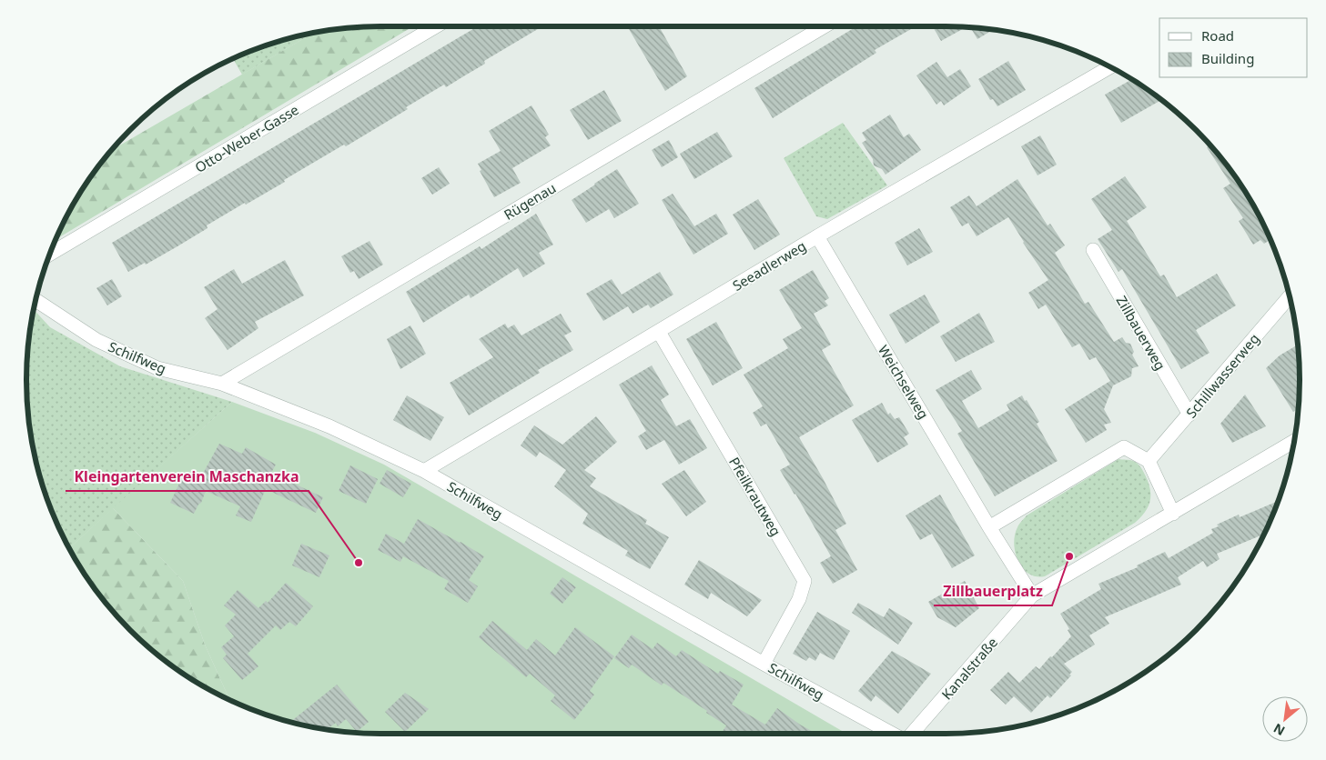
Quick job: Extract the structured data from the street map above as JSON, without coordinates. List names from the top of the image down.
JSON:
{
  "streets": {
    "street": [
      "Otto-Weber-Gasse",
      "Rügenau",
      "Seeadlerweg",
      "Zillbauerweg",
      "Schilfweg",
      "Schillwasserweg",
      "Weichselweg",
      "Pfeilkrautweg",
      "Kanalstraße"
    ]
  },
  "crossings": [
    ["Rügenau", "Schilfweg"],
    ["Seeadlerweg", "Schilfweg"],
    ["Seeadlerweg", "Weichselweg"],
    ["Seeadlerweg", "Pfeilkrautweg"],
    ["Zillbauerweg", "Schillwasserweg"],
    ["Schilfweg", "Pfeilkrautweg"],
    ["Weichselweg", "Kanalstraße"]
  ],
  "places": ["Zillbauerplatz", "Kleingartenverein Maschanzka"],
  "legend": ["Road", "Building"],
  "north": "bottom left"
}
